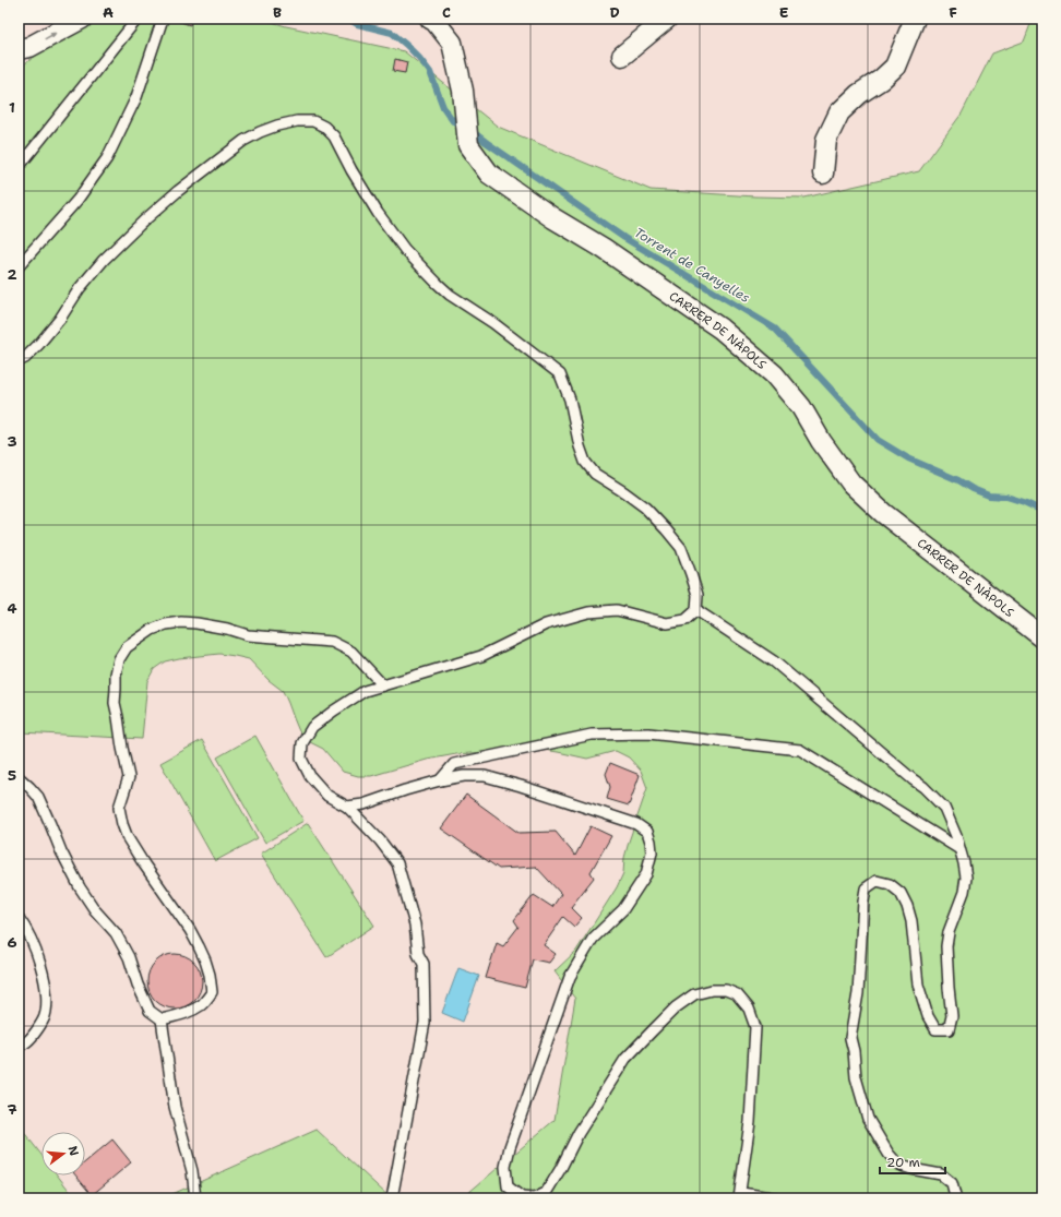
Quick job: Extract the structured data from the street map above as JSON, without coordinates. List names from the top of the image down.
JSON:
{
  "streets": {
    "street": ["CARRER DE NÀPOLS"]
  },
  "water": ["Torrent de Canyelles"],
  "scale_bar": "20 m",
  "north": "right",
  "grid": {
    "columns": [
      "A",
      "B",
      "C",
      "D",
      "E",
      "F"
    ],
    "rows": [
      "1",
      "2",
      "3",
      "4",
      "5",
      "6",
      "7"
    ]
  }
}
